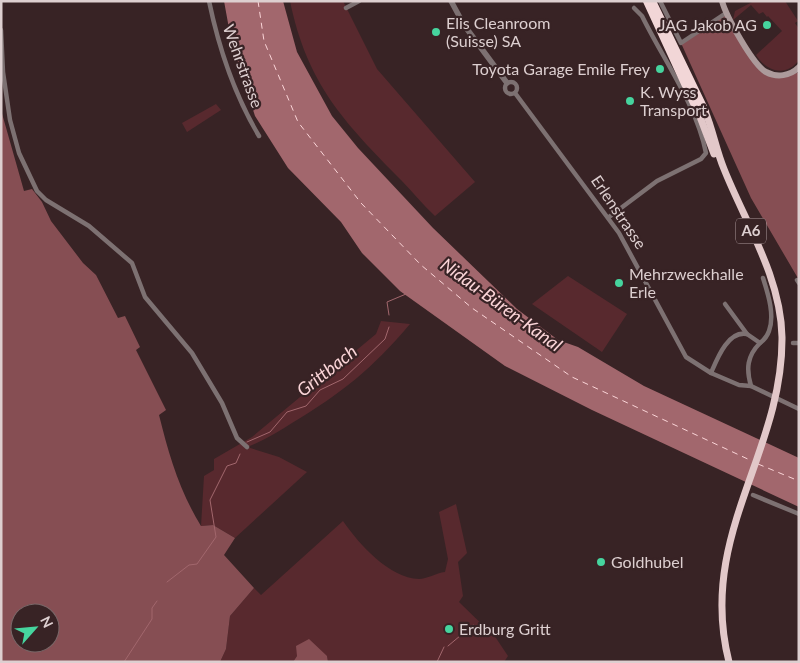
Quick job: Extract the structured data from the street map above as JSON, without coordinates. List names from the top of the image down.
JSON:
{
  "streets": {
    "highway": ["A6"],
    "street": ["Wehrstrasse", "Erlenstrasse"]
  },
  "water": ["Nidau-Büren-Kanal", "Grittbach"],
  "places": [
    "JAG Jakob AG",
    "Elis Cleanroom (Suisse) SA",
    "Toyota Garage Emile Frey",
    "K. Wyss Transport",
    "Mehrzweckhalle Erle",
    "Goldhubel",
    "Erdburg Gritt"
  ],
  "north": "top right"
}
